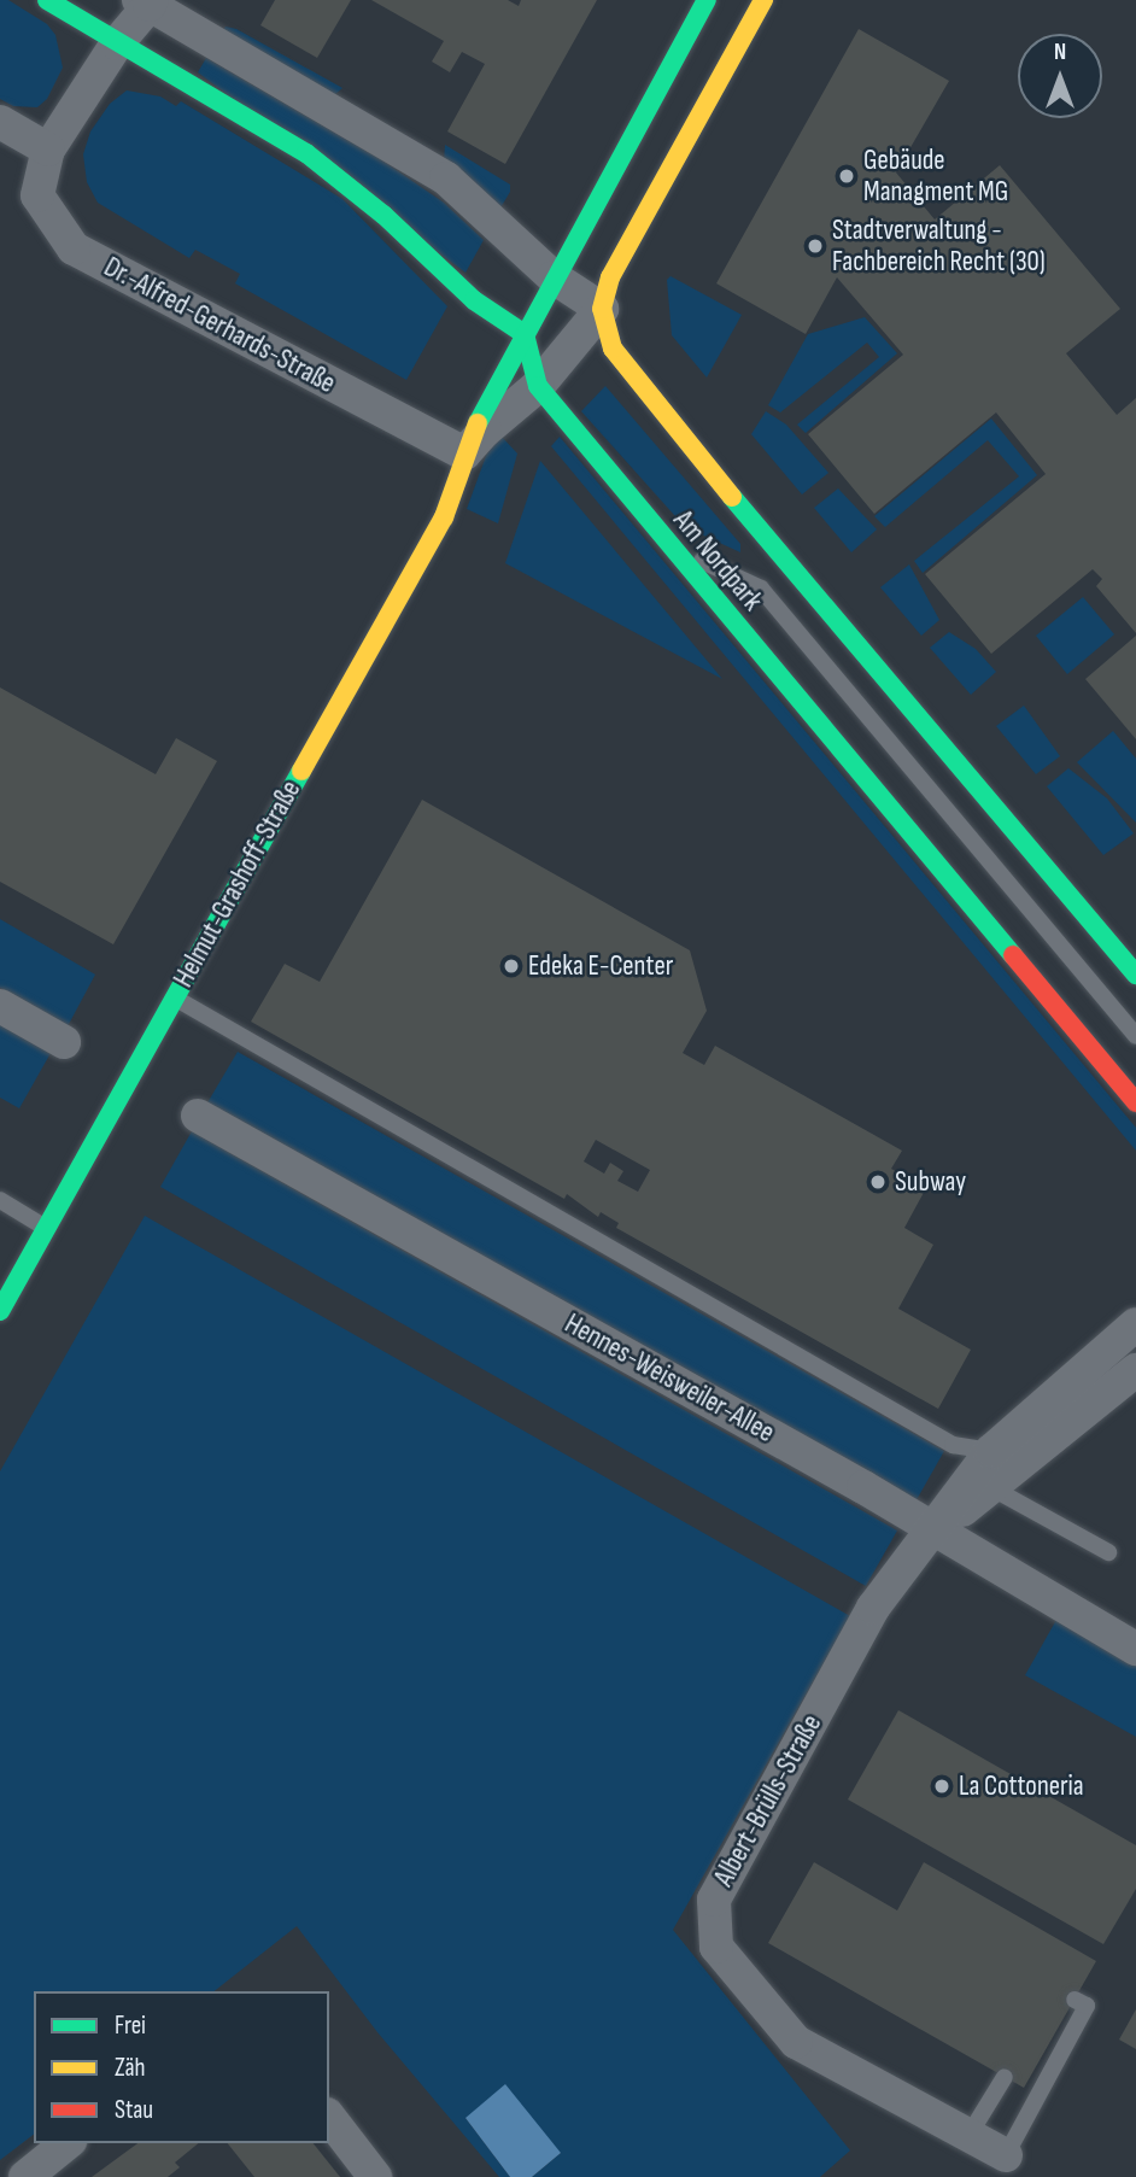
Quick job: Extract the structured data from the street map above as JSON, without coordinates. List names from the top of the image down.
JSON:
{
  "streets": {
    "street": [
      "Dr.-Alfred-Gerhards-Straße",
      "Am Nordpark",
      "Helmut-Grashoff-Straße",
      "Hennes-Weisweiler-Allee",
      "Albert-Brülls-Straße"
    ]
  },
  "crossings": [
    ["Dr.-Alfred-Gerhards-Straße", "Helmut-Grashoff-Straße"],
    ["Am Nordpark", "Helmut-Grashoff-Straße"],
    ["Hennes-Weisweiler-Allee", "Albert-Brülls-Straße"]
  ],
  "places": [
    "Gebäude Managment MG",
    "Stadtverwaltung - Fachbereich Recht (30)",
    "Edeka E-Center",
    "Subway",
    "La Cottoneria"
  ],
  "legend": ["Frei", "Zäh", "Stau"],
  "north": "top"
}
